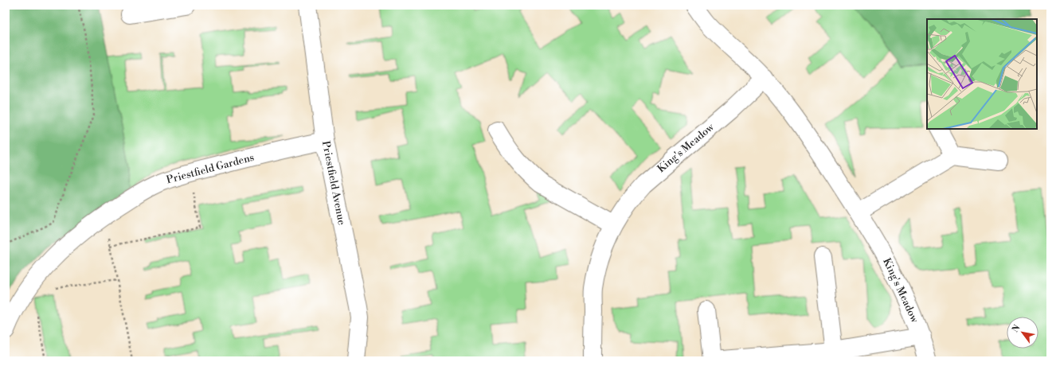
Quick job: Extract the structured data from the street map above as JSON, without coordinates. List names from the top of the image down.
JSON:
{
  "streets": {
    "street": ["King's Meadow", "Priestfield Gardens", "Priestfield Avenue"]
  },
  "crossings": [
    ["Priestfield Gardens", "Priestfield Avenue"]
  ],
  "north": "top left"
}
